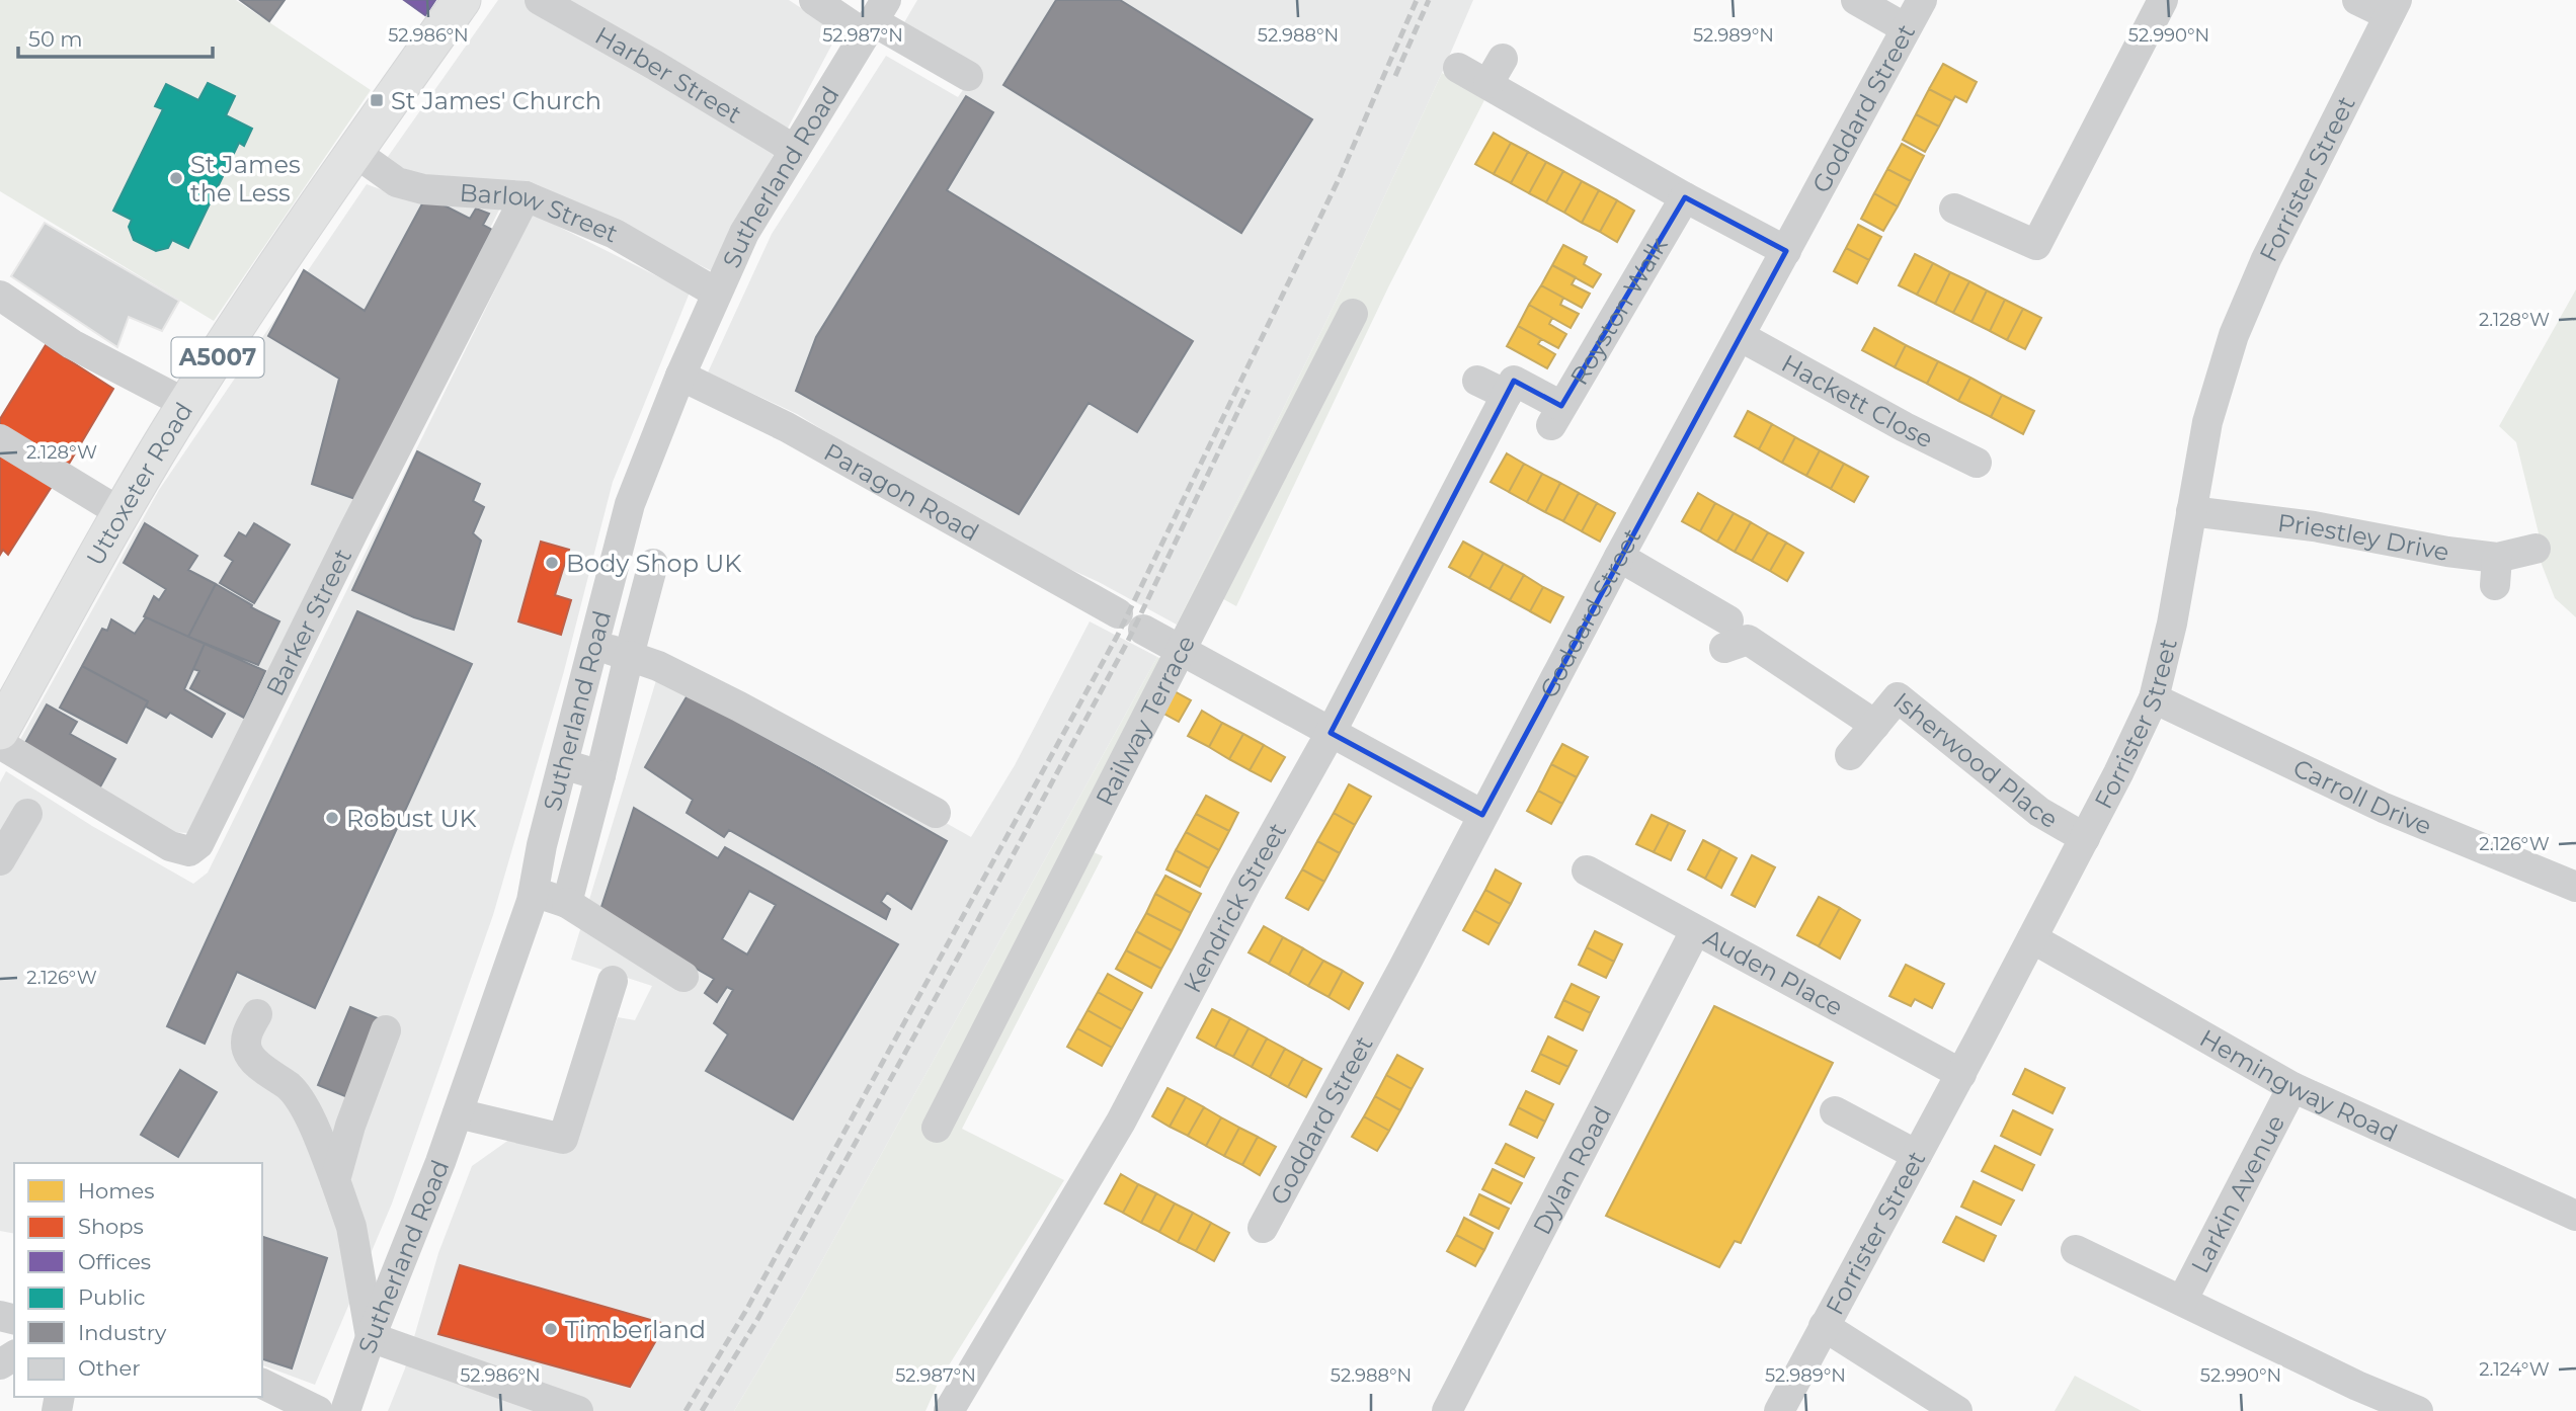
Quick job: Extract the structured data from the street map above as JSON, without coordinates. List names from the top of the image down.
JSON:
{
  "streets": {
    "main road": ["A5007", "Uttoxeter Road"],
    "street": [
      "Harber Street",
      "Goddard Street",
      "Sutherland Road",
      "Forrister Street",
      "Barlow Street",
      "Royston Walk",
      "Hackett Close",
      "Paragon Road",
      "Priestley Drive",
      "Barker Street",
      "Railway Terrace",
      "Isherwood Place",
      "Carroll Drive",
      "Kendrick Street",
      "Auden Place",
      "Hemingway Road",
      "Dylan Road",
      "Larkin Avenue"
    ]
  },
  "crossings": [
    ["Harber Street", "Sutherland Road"],
    ["Goddard Street", "Hackett Close"],
    ["Goddard Street", "Paragon Road"],
    ["Sutherland Road", "Barlow Street"],
    ["Sutherland Road", "Paragon Road"],
    ["Forrister Street", "Priestley Drive"],
    ["Forrister Street", "Isherwood Place"],
    ["Forrister Street", "Carroll Drive"],
    ["Forrister Street", "Auden Place"],
    ["Forrister Street", "Hemingway Road"],
    ["Barlow Street", "Uttoxeter Road"],
    ["Barlow Street", "Barker Street"],
    ["Royston Walk", "Kendrick Street"],
    ["Paragon Road", "Railway Terrace"],
    ["Paragon Road", "Kendrick Street"],
    ["Auden Place", "Dylan Road"],
    ["Hemingway Road", "Larkin Avenue"]
  ],
  "places": {
    "transit": ["St James' Church"],
    "other": [
      "St James the Less",
      "Body Shop UK",
      "Robust UK",
      "Timberland"
    ]
  },
  "legend": [
    "Homes",
    "Shops",
    "Offices",
    "Public",
    "Industry",
    "Other"
  ],
  "scale_bar": "50 m",
  "coordinates": [
    "52.986°N",
    "52.987°N",
    "52.988°N",
    "52.989°N",
    "52.990°N",
    "2.128°W",
    "2.126°W",
    "2.124°W"
  ]
}
